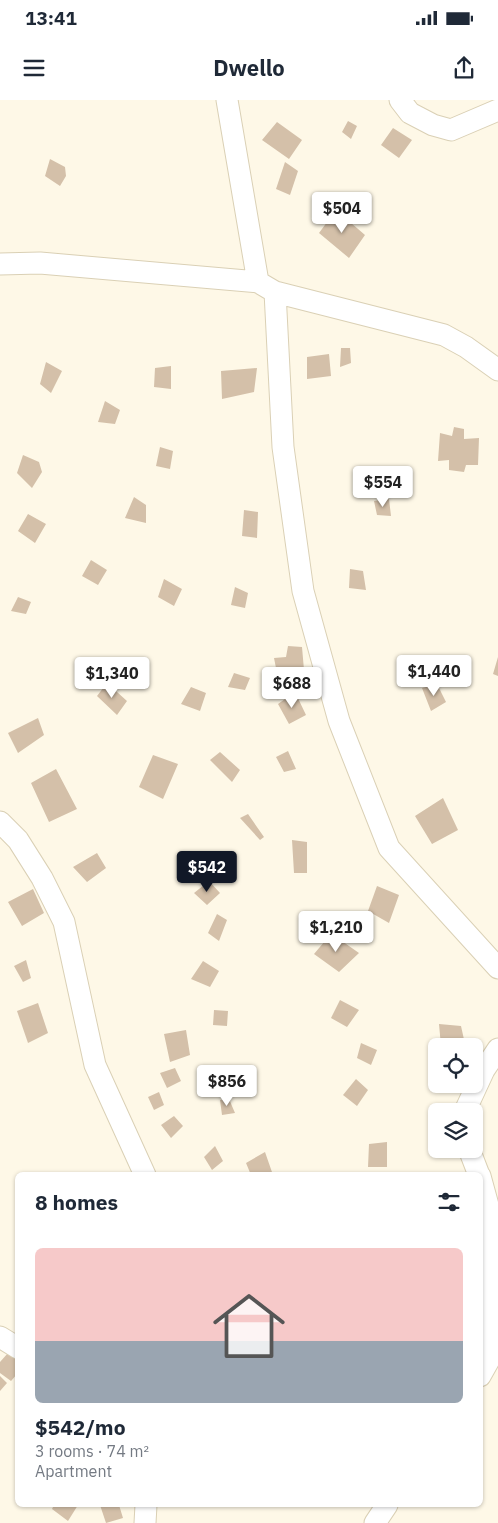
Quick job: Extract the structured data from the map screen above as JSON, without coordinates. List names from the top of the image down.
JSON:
{
  "page": {
    "status": "13:41",
    "header": "Dwello",
    "price": [
      "$504",
      "$554",
      "$1,440",
      "$1,340",
      "$688",
      "$542",
      "$1,210",
      "$856"
    ],
    "heading": "8 homes",
    "list": [
      {
        "name": "$542/mo",
        "note": "3 rooms · 74 m² · Apartment"
      }
    ]
  }
}
